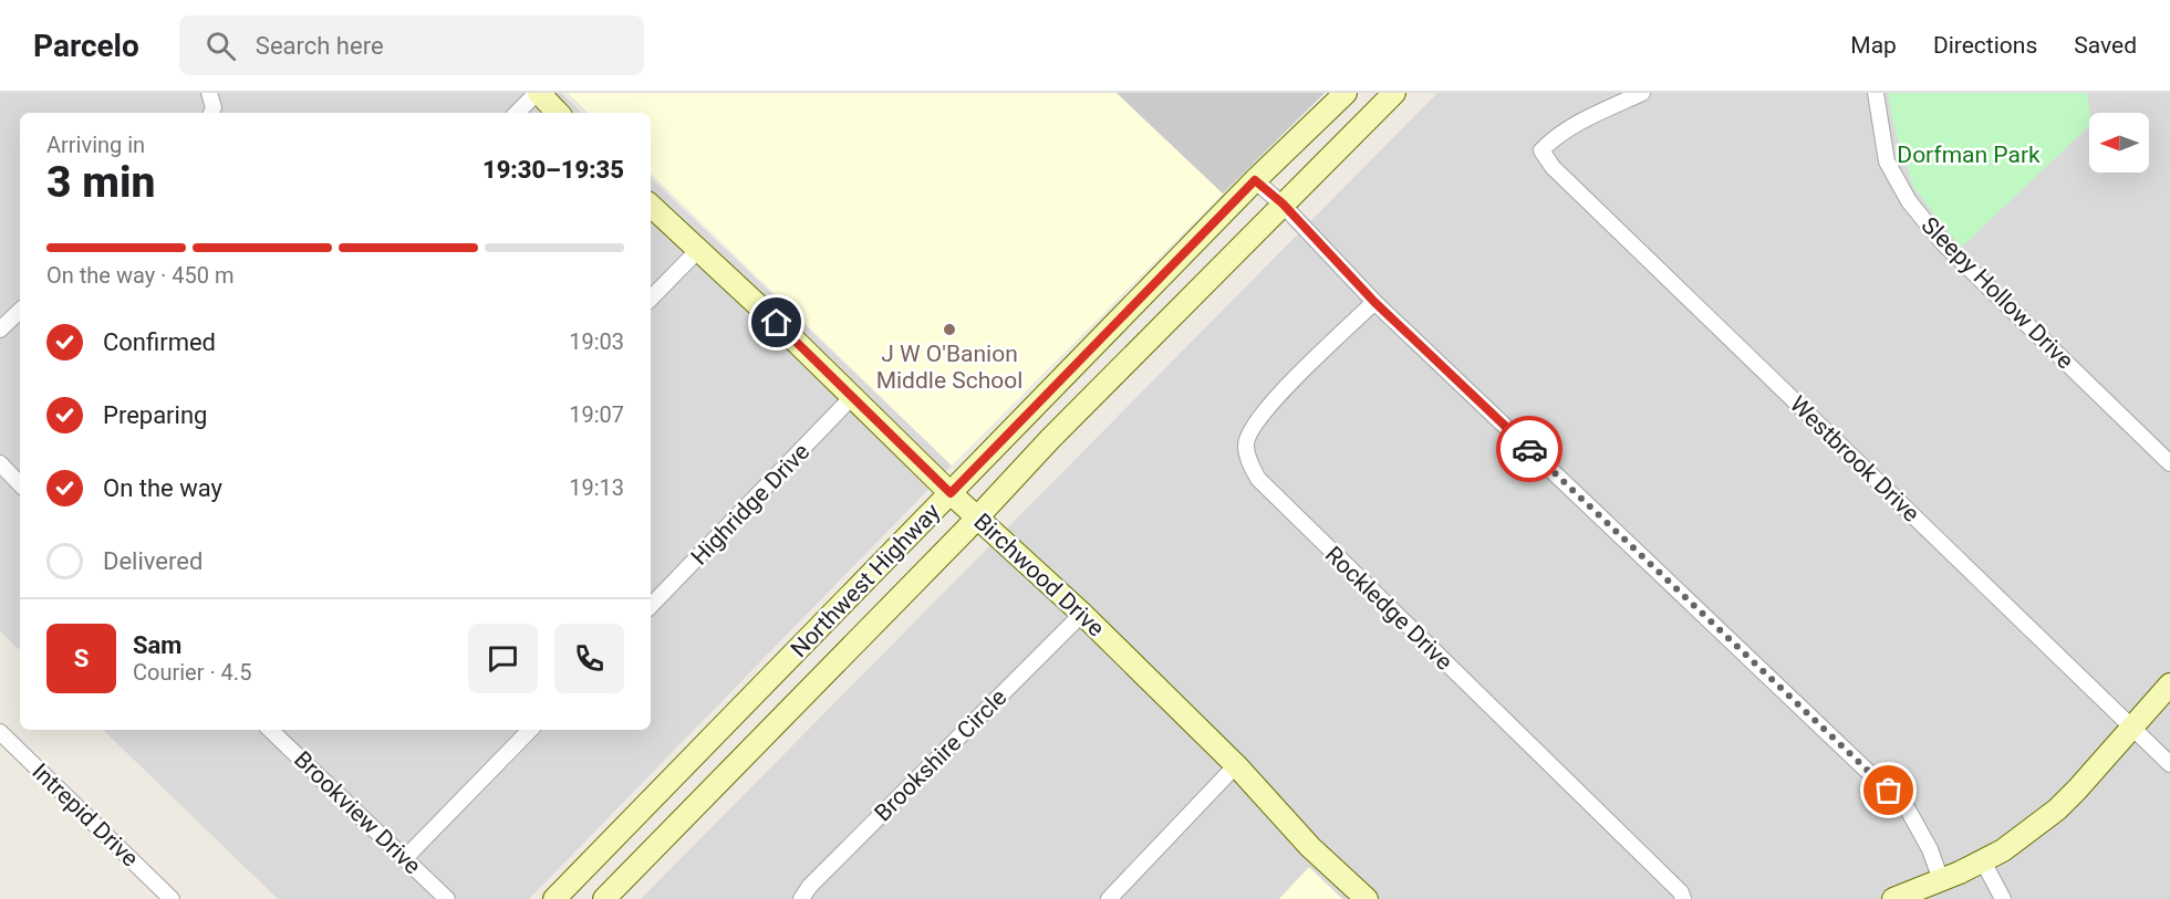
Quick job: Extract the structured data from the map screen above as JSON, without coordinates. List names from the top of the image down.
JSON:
{
  "streets": {
    "main road": ["Birchwood Drive", "Northwest Highway"],
    "street": [
      "Sleepy Hollow Drive",
      "Westbrook Drive",
      "Highridge Drive",
      "Rockledge Drive",
      "Brookshire Circle",
      "Brookview Drive",
      "Intrepid Drive"
    ]
  },
  "crossings": [
    ["Highridge Drive", "Birchwood Drive"],
    ["Birchwood Drive", "Northwest Highway"],
    ["Birchwood Drive", "Brookshire Circle"]
  ],
  "parks": ["Dorfman Park"],
  "places": ["J W O'Banion Middle School"],
  "north": "left",
  "page": {
    "header": "Parcelo",
    "search": "Search here",
    "nav": ["Map", "Directions", "Saved"],
    "heading": ["3 min", "Arriving in", "19:30–19:35"],
    "panel": ["Sam", "Courier · 4.5"],
    "bar": "On the way · 450 m",
    "list": [
      ["Confirmed", "19:03"],
      ["Preparing", "19:07"],
      ["On the way", "19:13"],
      "Delivered"
    ],
    "round": "S"
  }
}
